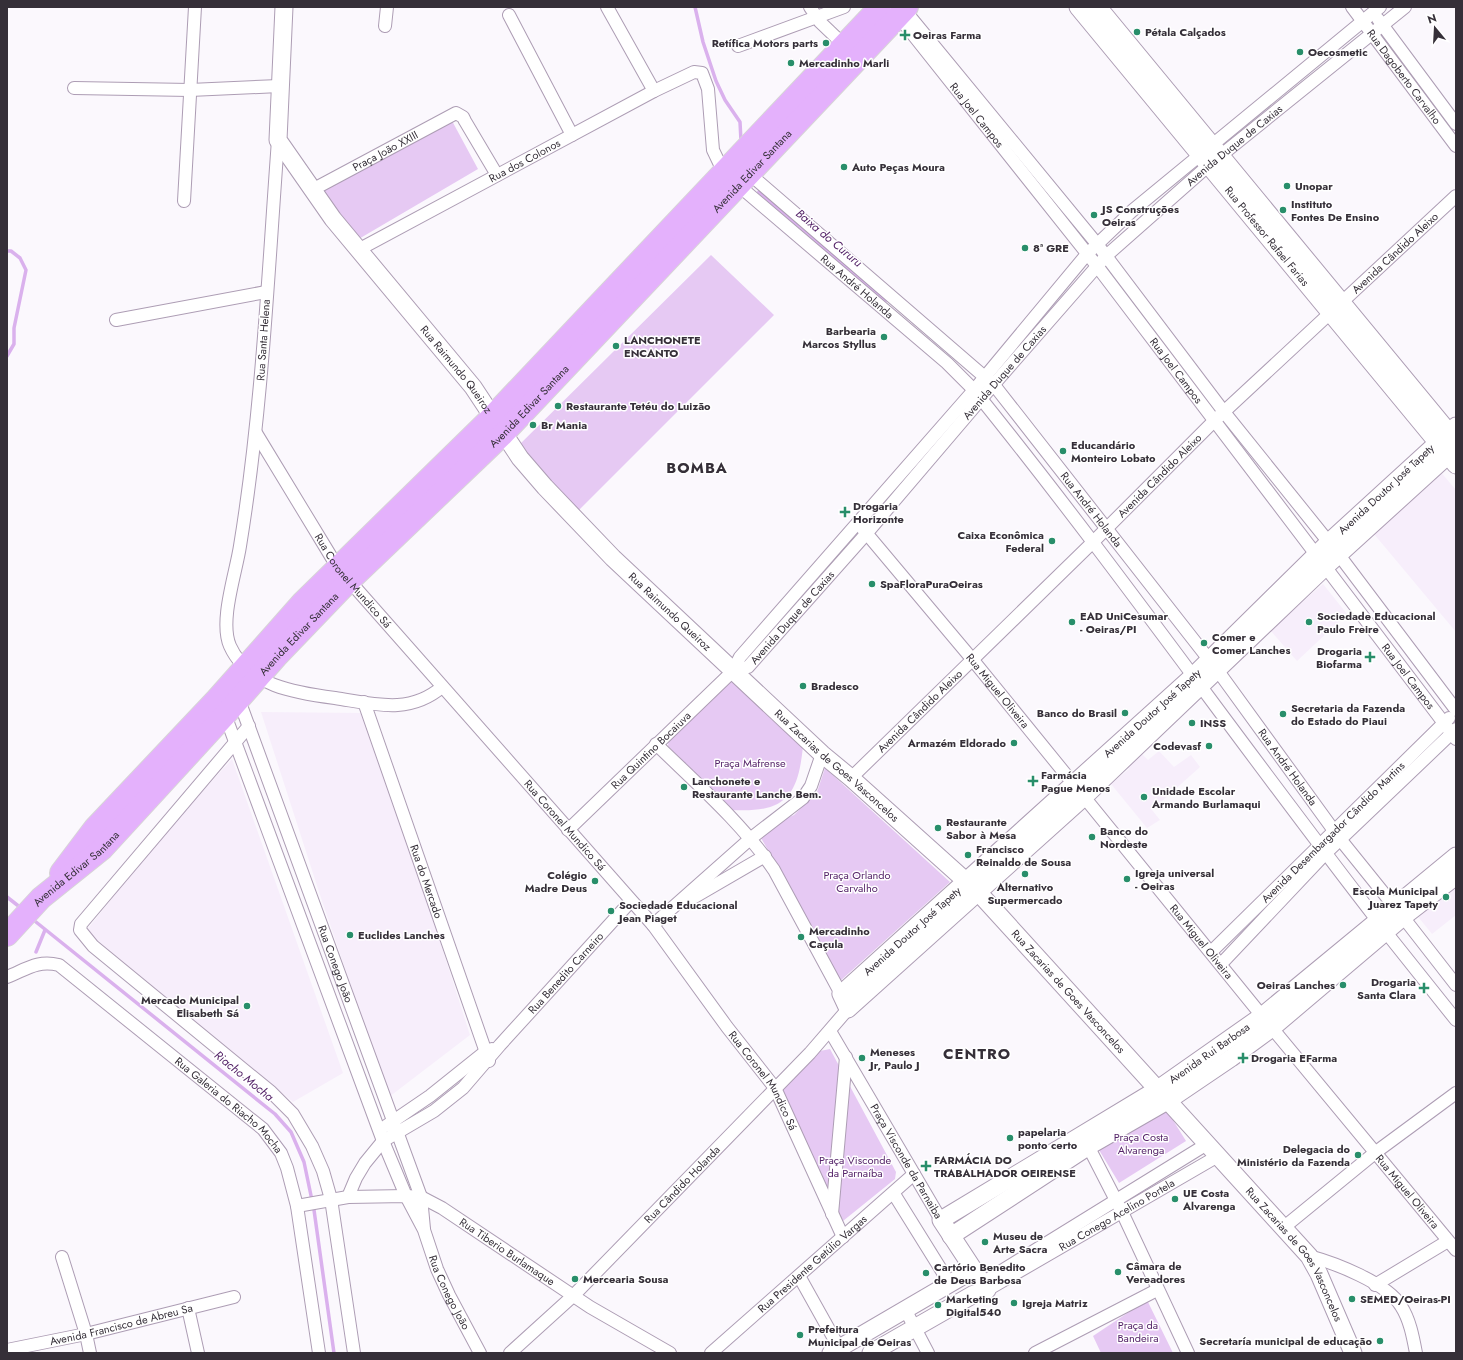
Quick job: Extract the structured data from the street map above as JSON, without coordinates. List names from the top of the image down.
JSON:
{
  "streets": {
    "highway": ["Avenida Edivar Santana"],
    "street": [
      "Rua Dagoberto Carvalho",
      "Rua Joel Campos",
      "Avenida Duque de Caxias",
      "Praça João XXIII",
      "Rua dos Colonos",
      "Rua Professor Rafael Farias",
      "Avenida Cândido Aleixo",
      "Rua André Holanda",
      "Rua Santa Helena",
      "Rua Raimundo Queiroz",
      "Avenida Doutor José Tapety",
      "Rua Coronel Mundico Sá",
      "Rua Miguel Oliveira",
      "Rua Quintino Bocaiuva",
      "Rua Zacarias de Goes Vasconcelos",
      "Avenida Desembargador Cândido Martins",
      "Rua do Mercado",
      "Rua Conego João",
      "Rua Benedito Carneiro",
      "Avenida Rui Barbosa",
      "Rua Galeria do Riacho Mocha",
      "Praça Visconde da Parnaiba",
      "Rua Cândido Holanda",
      "Rua Conego Acelino Portela",
      "Rua Tiberio Burlamaque",
      "Rua Presidente Getúlio Vargas",
      "Avenida Francisco de Abreu Sa"
    ]
  },
  "crossings": [
    ["Rua Dagoberto Carvalho", "Avenida Duque de Caxias"],
    ["Rua Joel Campos", "Avenida Duque de Caxias"],
    ["Rua Joel Campos", "Avenida Edivar Santana"],
    ["Rua Joel Campos", "Avenida Cândido Aleixo"],
    ["Rua Joel Campos", "Avenida Doutor José Tapety"],
    ["Rua Joel Campos", "Avenida Desembargador Cândido Martins"],
    ["Avenida Duque de Caxias", "Rua Professor Rafael Farias"],
    ["Avenida Duque de Caxias", "Rua André Holanda"],
    ["Avenida Duque de Caxias", "Rua Raimundo Queiroz"],
    ["Avenida Duque de Caxias", "Rua Miguel Oliveira"],
    ["Avenida Duque de Caxias", "Rua Quintino Bocaiuva"],
    ["Avenida Duque de Caxias", "Rua Zacarias de Goes Vasconcelos"],
    ["Praça João XXIII", "Rua dos Colonos"],
    ["Praça João XXIII", "Rua Raimundo Queiroz"],
    ["Rua dos Colonos", "Avenida Edivar Santana"],
    ["Rua dos Colonos", "Rua André Holanda"],
    ["Rua dos Colonos", "Rua Raimundo Queiroz"],
    ["Avenida Edivar Santana", "Rua André Holanda"],
    ["Avenida Edivar Santana", "Rua Santa Helena"],
    ["Avenida Edivar Santana", "Rua Raimundo Queiroz"],
    ["Avenida Edivar Santana", "Rua Coronel Mundico Sá"],
    ["Avenida Edivar Santana", "Rua Conego João"],
    ["Rua Professor Rafael Farias", "Avenida Cândido Aleixo"],
    ["Rua Professor Rafael Farias", "Avenida Doutor José Tapety"],
    ["Avenida Cândido Aleixo", "Rua André Holanda"],
    ["Avenida Cândido Aleixo", "Rua Miguel Oliveira"],
    ["Avenida Cândido Aleixo", "Rua Zacarias de Goes Vasconcelos"],
    ["Rua André Holanda", "Avenida Doutor José Tapety"],
    ["Rua André Holanda", "Avenida Desembargador Cândido Martins"],
    ["Rua André Holanda", "Avenida Rui Barbosa"],
    ["Rua Santa Helena", "Rua Raimundo Queiroz"],
    ["Rua Santa Helena", "Rua Coronel Mundico Sá"],
    ["Rua Raimundo Queiroz", "Rua Quintino Bocaiuva"],
    ["Rua Raimundo Queiroz", "Rua Zacarias de Goes Vasconcelos"],
    ["Avenida Doutor José Tapety", "Rua Miguel Oliveira"],
    ["Avenida Doutor José Tapety", "Rua Zacarias de Goes Vasconcelos"],
    ["Avenida Doutor José Tapety", "Rua Cândido Holanda"],
    ["Rua Coronel Mundico Sá", "Rua Quintino Bocaiuva"],
    ["Rua Coronel Mundico Sá", "Rua Benedito Carneiro"],
    ["Rua Coronel Mundico Sá", "Rua Cândido Holanda"],
    ["Rua Coronel Mundico Sá", "Rua Presidente Getúlio Vargas"],
    ["Rua Miguel Oliveira", "Avenida Desembargador Cândido Martins"],
    ["Rua Miguel Oliveira", "Avenida Rui Barbosa"],
    ["Rua Quintino Bocaiuva", "Rua Zacarias de Goes Vasconcelos"],
    ["Rua Zacarias de Goes Vasconcelos", "Avenida Rui Barbosa"],
    ["Rua Zacarias de Goes Vasconcelos", "Rua Conego Acelino Portela"],
    ["Rua do Mercado", "Rua Benedito Carneiro"],
    ["Rua Conego João", "Rua Benedito Carneiro"],
    ["Rua Conego João", "Rua Tiberio Burlamaque"],
    ["Avenida Rui Barbosa", "Praça Visconde da Parnaiba"],
    ["Rua Galeria do Riacho Mocha", "Rua Tiberio Burlamaque"],
    ["Praça Visconde da Parnaiba", "Rua Cândido Holanda"],
    ["Praça Visconde da Parnaiba", "Rua Conego Acelino Portela"],
    ["Praça Visconde da Parnaiba", "Rua Presidente Getúlio Vargas"],
    ["Rua Cândido Holanda", "Rua Tiberio Burlamaque"]
  ],
  "districts": ["BOMBA", "CENTRO"],
  "water": ["Baixa do Cururu", "Riacho Mocha"],
  "parks": [
    "Praça Mafrense",
    "Praça Orlando Carvalho",
    "Praça Costa Alvarenga",
    "Praça Visconde da Parnaíba",
    "Praça da Bandeira"
  ],
  "places": {
    "other": [
      "Pétala Calçados",
      "Retífica Motors parts",
      "Oecosmetic",
      "Mercadinho Marli",
      "Auto Peças Moura",
      "Unopar",
      "Instituto Fontes De Ensino",
      "JS Construções Oeiras",
      "8ª GRE",
      "Barbearia Marcos Styllus",
      "LANCHONETE ENCANTO",
      "Restaurante Tetéu do Luizão",
      "Br Mania",
      "Educandário Monteiro Lobato",
      "Caixa Econômica Federal",
      "SpaFloraPuraOeiras",
      "EAD UniCesumar - Oeiras/PI",
      "Sociedade Educacional Paulo Freire",
      "Comer e Comer Lanches",
      "Bradesco",
      "Banco do Brasil",
      "Secretaria da Fazenda do Estado do Piaui",
      "INSS",
      "Armazém Eldorado",
      "Codevasf",
      "Lanchonete e Restaurante Lanche Bem.",
      "Unidade Escolar Armando Burlamaqui",
      "Restaurante Sabor à Mesa",
      "Banco do Nordeste",
      "Francisco Reinaldo de Sousa",
      "Alternativo Supermercado",
      "Igreja universal - Oeiras",
      "Colégio Madre Deus",
      "Escola Municipal Juarez Tapety",
      "Sociedade Educacional Jean Piaget",
      "Euclides Lanches",
      "Mercadinho Caçula",
      "Oeiras Lanches",
      "Mercado Municipal Elisabeth Sá",
      "Meneses Jr, Paulo J",
      "papelaria ponto certo",
      "Delegacia do Ministério da Fazenda",
      "UE Costa Alvarenga",
      "Museu de Arte Sacra",
      "Câmara de Vereadores",
      "Cartório Benedito de Deus Barbosa",
      "Mercearia Sousa",
      "SEMED/Oeiras-PI",
      "Igreja Matriz",
      "Marketing Digital540",
      "Prefeitura Municipal de Oeiras",
      "Secretaría municipal de educação"
    ],
    "health": [
      "Oeiras Farma",
      "Drogaria Horizonte",
      "Drogaria Biofarma",
      "Farmácia Pague Menos",
      "Drogaria Santa Clara",
      "Drogaria EFarma",
      "FARMÁCIA DO TRABALHADOR OEIRENSE"
    ]
  },
  "north": "top"
}
